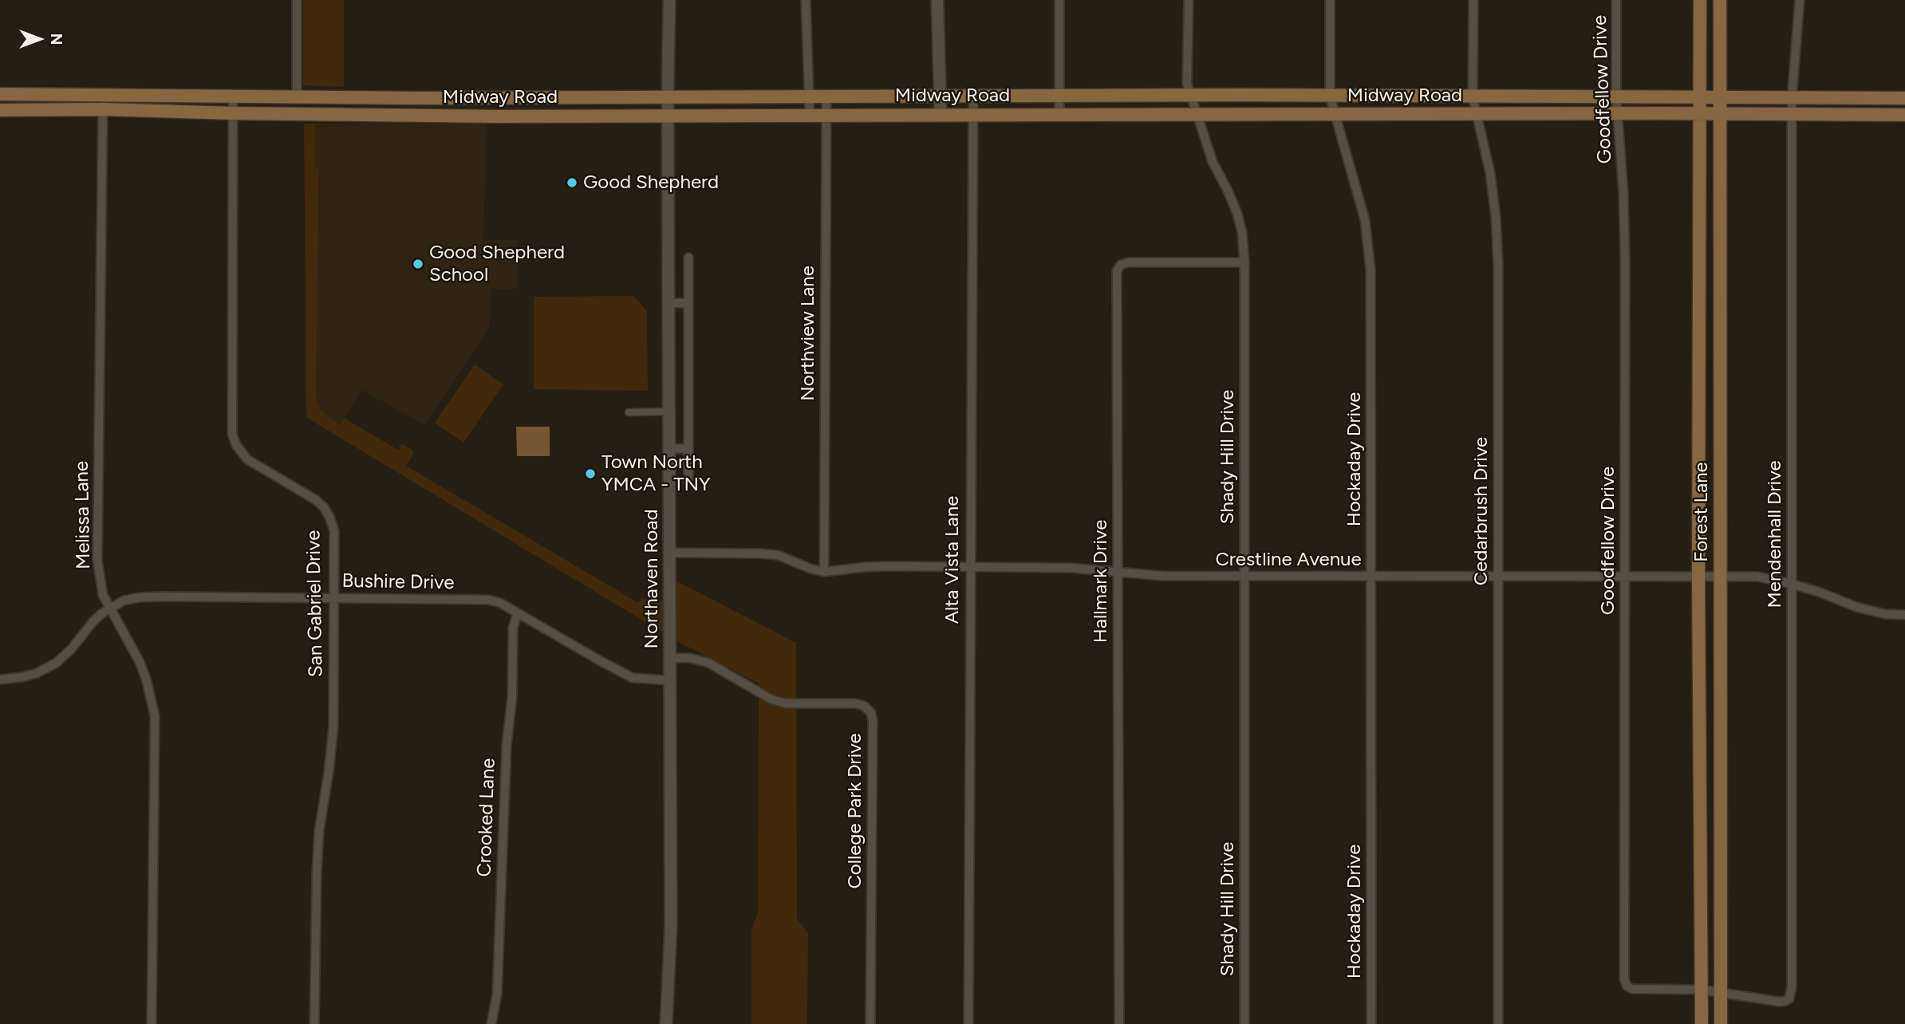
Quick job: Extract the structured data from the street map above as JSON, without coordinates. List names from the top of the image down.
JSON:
{
  "streets": {
    "main road": ["Midway Road", "Forest Lane"],
    "street": [
      "Goodfellow Drive",
      "Northview Lane",
      "Shady Hill Drive",
      "Hockaday Drive",
      "Cedarbrush Drive",
      "Melissa Lane",
      "Mendenhall Drive",
      "Alta Vista Lane",
      "Crestline Avenue",
      "Northaven Road",
      "Hallmark Drive",
      "Bushire Drive",
      "San Gabriel Drive",
      "College Park Drive",
      "Crooked Lane"
    ]
  },
  "crossings": [
    ["Goodfellow Drive", "Midway Road"],
    ["Goodfellow Drive", "Forest Lane"],
    ["Goodfellow Drive", "Mendenhall Drive"],
    ["Goodfellow Drive", "Crestline Avenue"],
    ["Midway Road", "Northview Lane"],
    ["Midway Road", "Shady Hill Drive"],
    ["Midway Road", "Hockaday Drive"],
    ["Midway Road", "Cedarbrush Drive"],
    ["Midway Road", "Forest Lane"],
    ["Midway Road", "Melissa Lane"],
    ["Midway Road", "Mendenhall Drive"],
    ["Midway Road", "Alta Vista Lane"],
    ["Midway Road", "Northaven Road"],
    ["Midway Road", "San Gabriel Drive"],
    ["Northview Lane", "Crestline Avenue"],
    ["Shady Hill Drive", "Crestline Avenue"],
    ["Shady Hill Drive", "Hallmark Drive"],
    ["Hockaday Drive", "Crestline Avenue"],
    ["Cedarbrush Drive", "Crestline Avenue"],
    ["Forest Lane", "Mendenhall Drive"],
    ["Forest Lane", "Crestline Avenue"],
    ["Melissa Lane", "Bushire Drive"],
    ["Mendenhall Drive", "Crestline Avenue"],
    ["Alta Vista Lane", "Crestline Avenue"],
    ["Crestline Avenue", "Northaven Road"],
    ["Crestline Avenue", "Hallmark Drive"],
    ["Northaven Road", "Bushire Drive"],
    ["Northaven Road", "College Park Drive"],
    ["Bushire Drive", "San Gabriel Drive"],
    ["Bushire Drive", "Crooked Lane"]
  ],
  "places": ["Good Shepherd", "Good Shepherd School", "Town North YMCA - TNY"],
  "north": "right"
}
